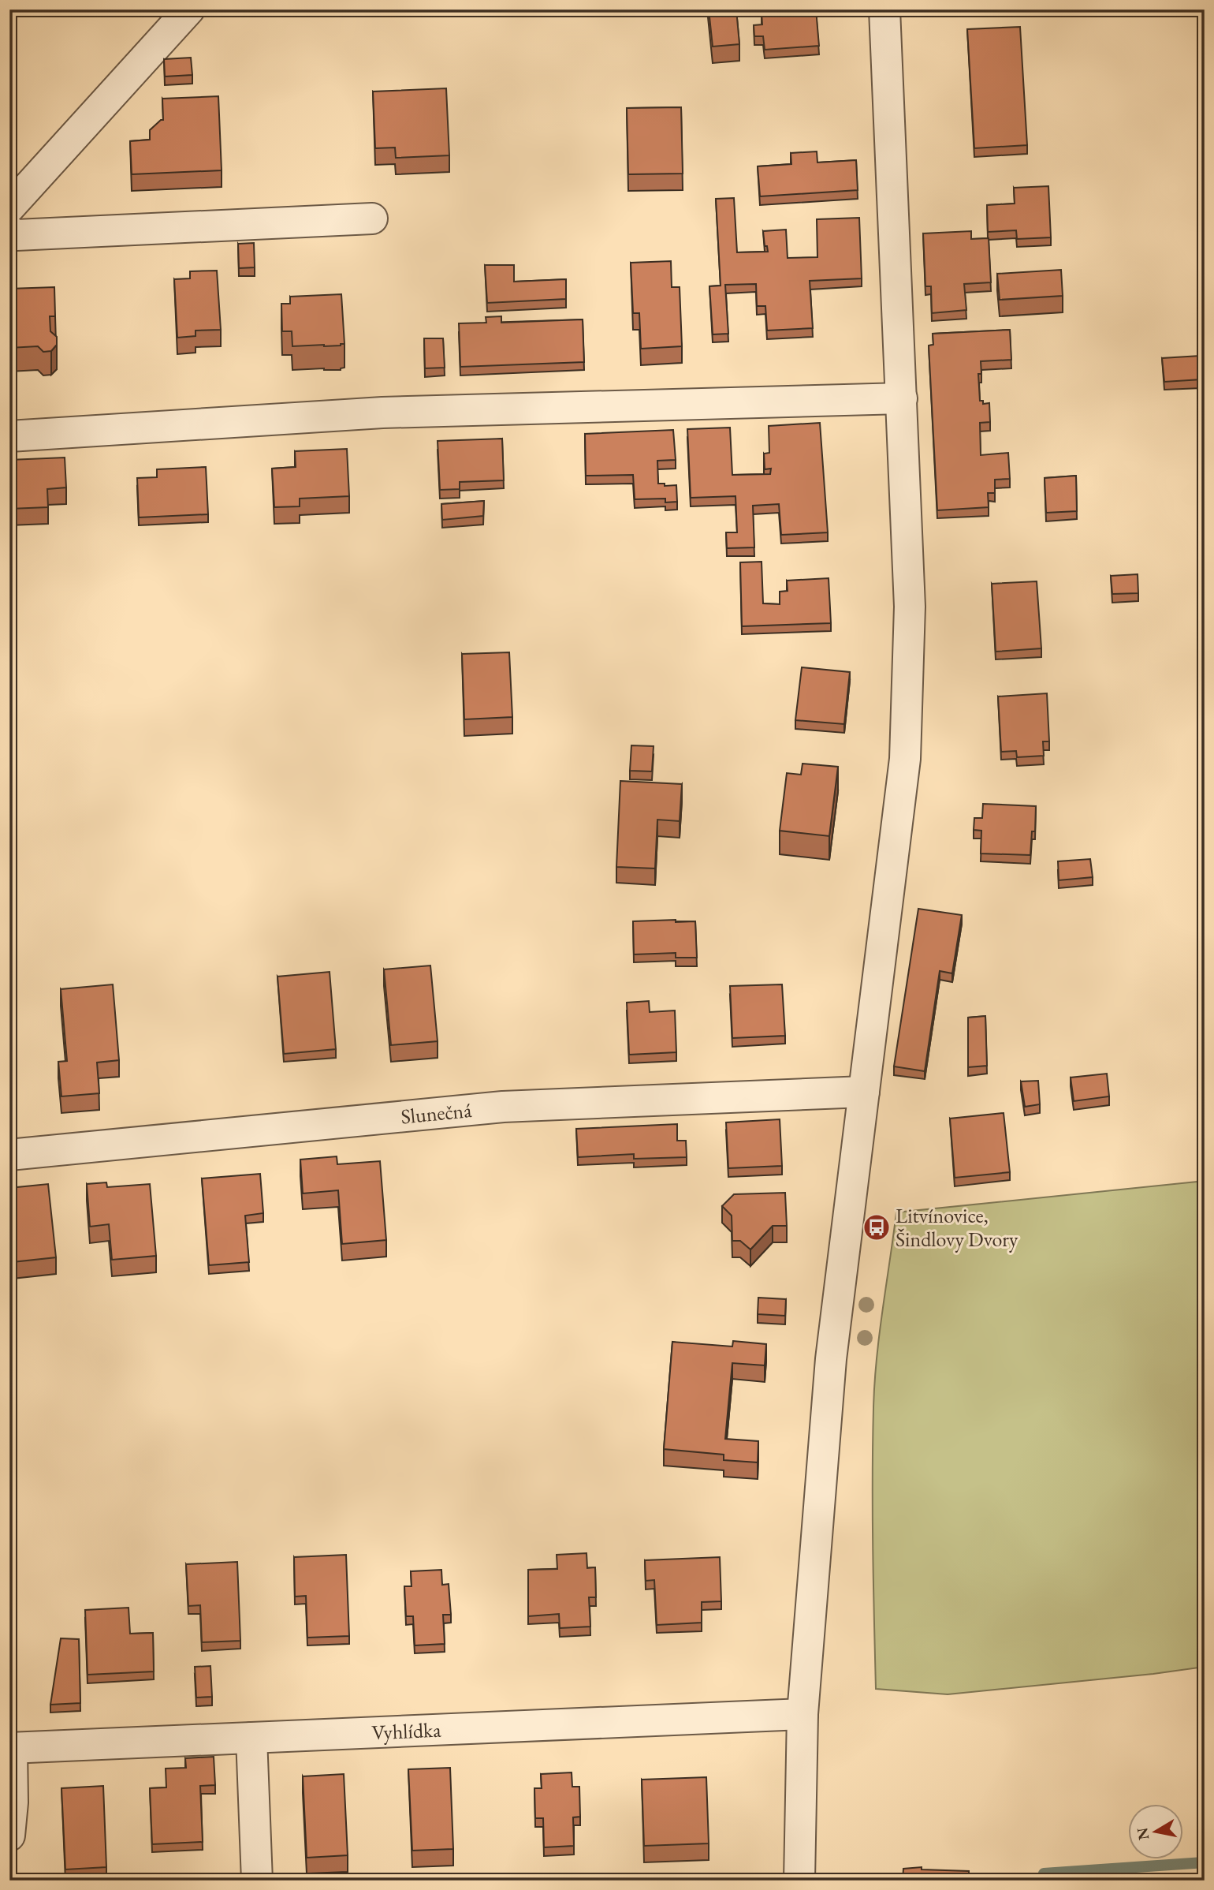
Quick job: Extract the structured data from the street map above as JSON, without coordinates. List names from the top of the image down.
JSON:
{
  "streets": {
    "street": ["Slunečná", "Vyhlídka"]
  },
  "places": {
    "bus stop": ["Litvínovice, Šindlovy Dvory"]
  },
  "north": "left"
}
